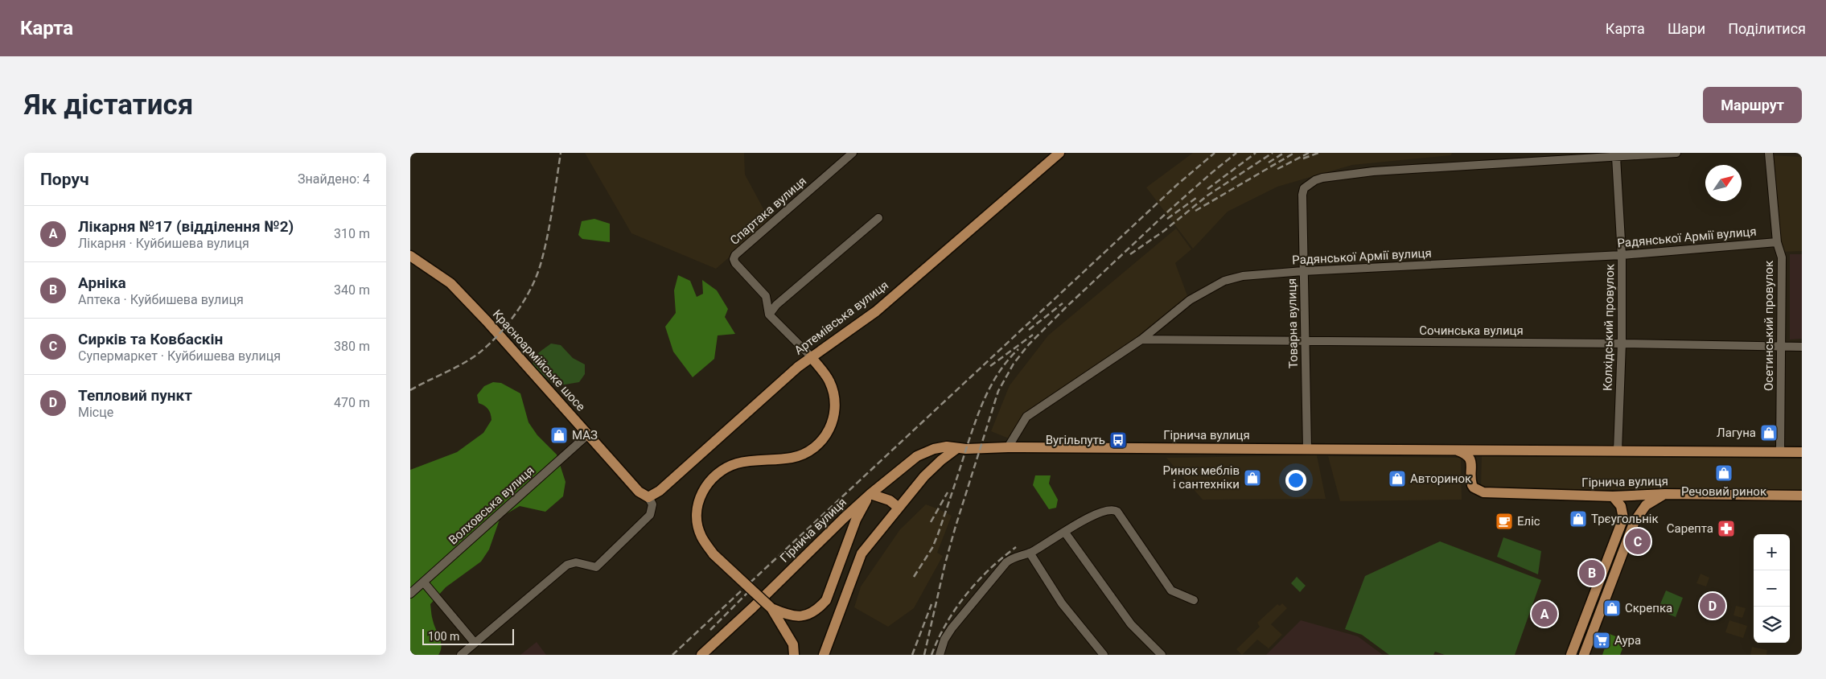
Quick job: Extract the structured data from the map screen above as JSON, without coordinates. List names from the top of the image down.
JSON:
{
  "streets": {
    "main road": ["Артемівська вулиця", "Красноармійське шосе", "Гірнича вулиця"],
    "street": [
      "Спартака вулиця",
      "Радянської Армії вулиця",
      "Товарна вулиця",
      "Осетинський провулок",
      "Колхідський провулок",
      "Сочинська вулиця",
      "Волховська вулиця"
    ]
  },
  "crossings": [
    ["Радянської Армії вулиця", "Товарна вулиця"],
    ["Радянської Армії вулиця", "Осетинський провулок"],
    ["Радянської Армії вулиця", "Колхідський провулок"],
    ["Радянської Армії вулиця", "Сочинська вулиця"],
    ["Радянської Армії вулиця", "Гірнича вулиця"],
    ["Артемівська вулиця", "Красноармійське шосе"],
    ["Товарна вулиця", "Колхідський провулок"],
    ["Товарна вулиця", "Сочинська вулиця"],
    ["Товарна вулиця", "Гірнича вулиця"],
    ["Осетинський провулок", "Сочинська вулиця"],
    ["Осетинський провулок", "Гірнича вулиця"],
    ["Колхідський провулок", "Сочинська вулиця"],
    ["Колхідський провулок", "Гірнича вулиця"],
    ["Красноармійське шосе", "Волховська вулиця"]
  ],
  "places": {
    "shop": [
      "Лагуна",
      "МАЗ",
      "Речовий ринок",
      "Ринок меблів і сантехніки",
      "Авторинок",
      "Трєугольнік",
      "Скрепка"
    ],
    "bus stop": ["Вугільпуть"],
    "cafe": ["Еліс"],
    "pharmacy": ["Сарепта"],
    "supermarket": ["Аура"]
  },
  "scale_bar": "100 m",
  "north": "top right",
  "page": {
    "header": "Карта",
    "nav": ["Карта", "Шари", "Поділитися"],
    "buttons": "Маршрут",
    "title": "Як дістатися",
    "heading": ["Поруч", "Знайдено: 4"],
    "list": [
      {
        "mark": "A",
        "name": "Лікарня №17 (відділення №2)",
        "note": "Лікарня · Куйбишева вулиця",
        "value": "310 m"
      },
      {
        "mark": "B",
        "name": "Арніка",
        "note": "Аптека · Куйбишева вулиця",
        "value": "340 m"
      },
      {
        "mark": "C",
        "name": "Сирків та Ковбаскін",
        "note": "Супермаркет · Куйбишева вулиця",
        "value": "380 m"
      },
      {
        "mark": "D",
        "name": "Тепловий пункт",
        "note": "Місце",
        "value": "470 m"
      }
    ],
    "pins": [
      "C",
      "B",
      "D",
      "A"
    ],
    "map_buttons": ["+", "−"],
    "scale": "100 m"
  }
}
